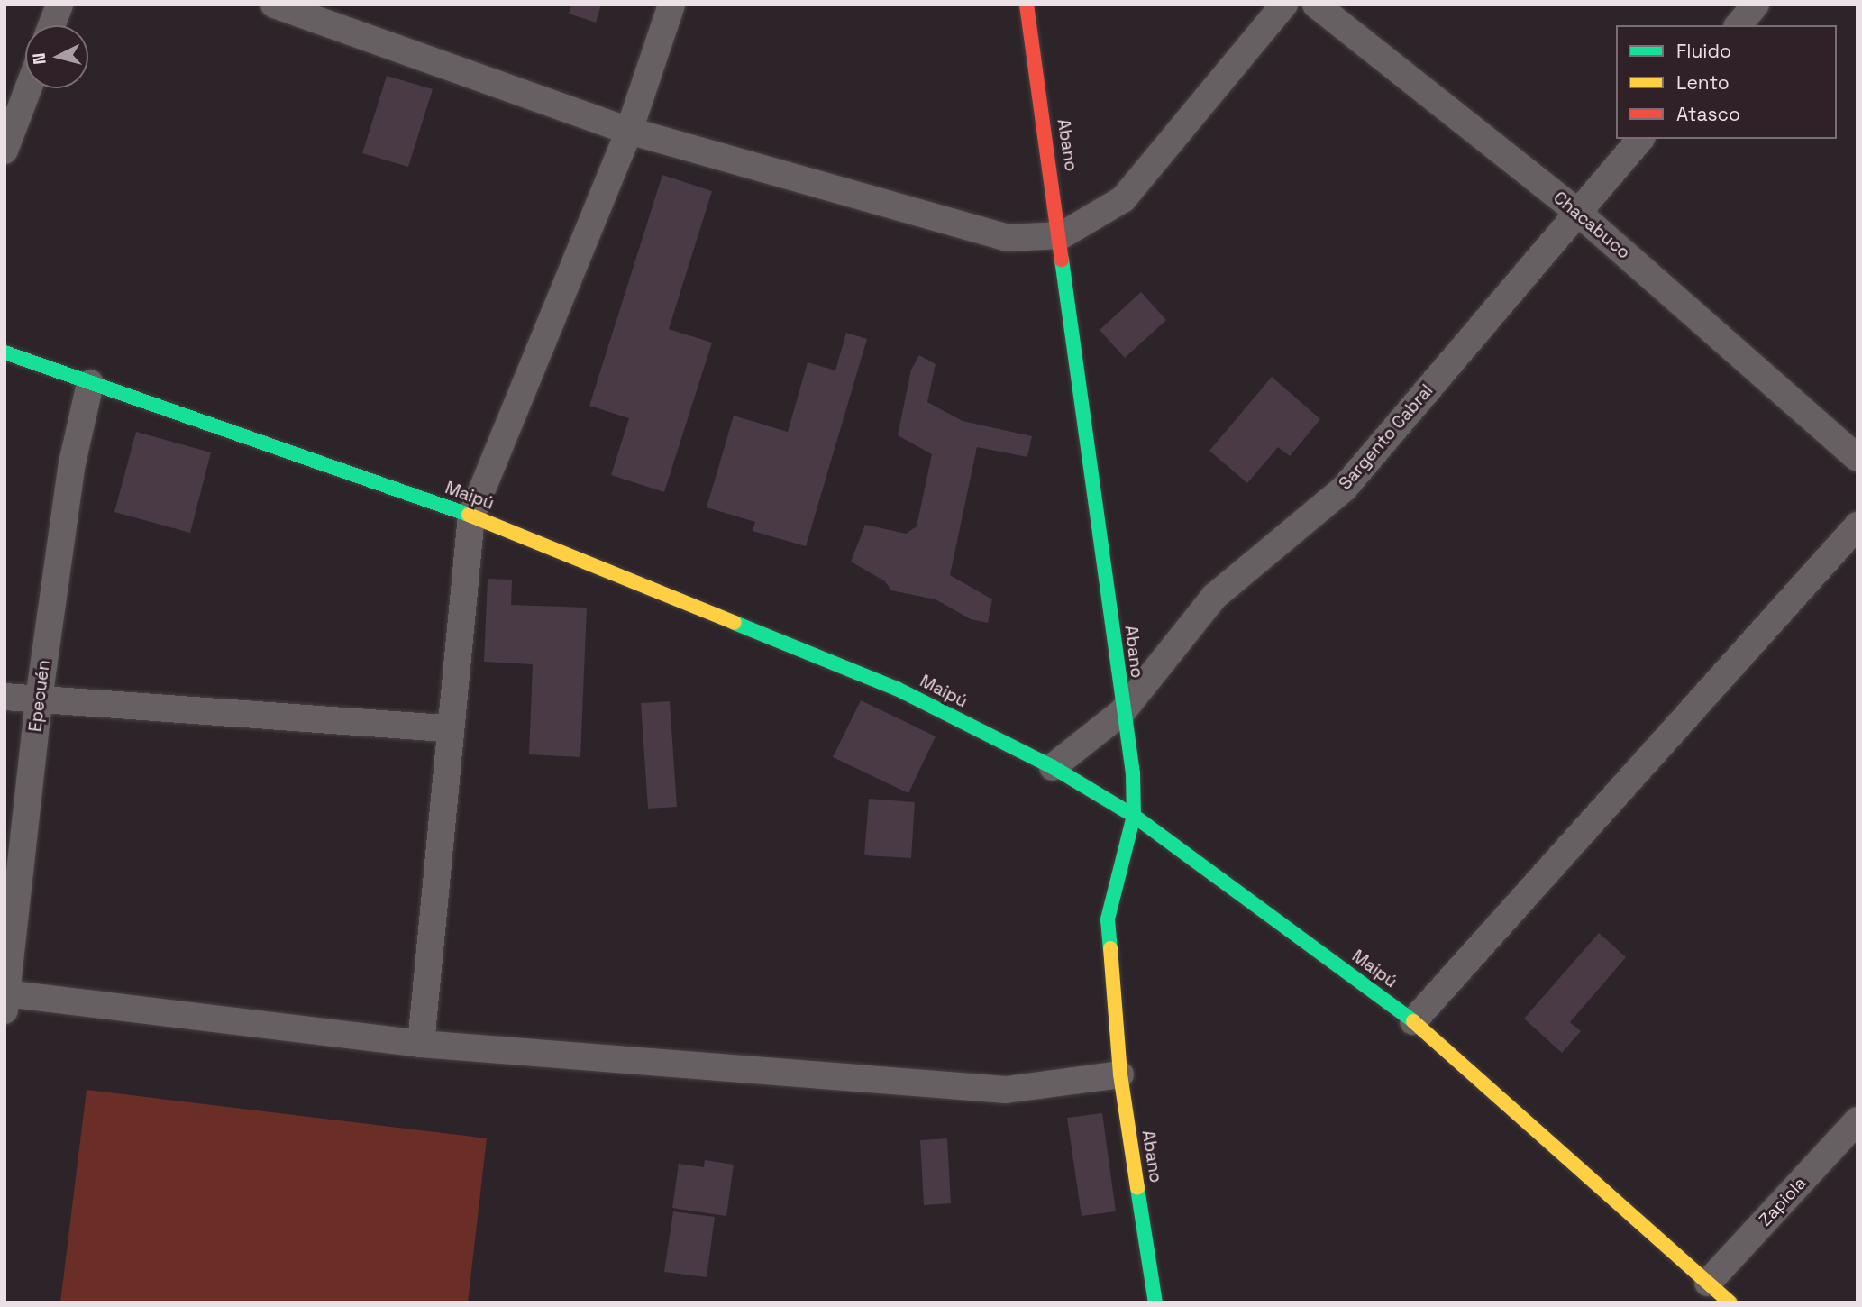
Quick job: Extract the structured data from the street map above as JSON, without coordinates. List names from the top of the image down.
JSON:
{
  "streets": {
    "main road": ["Abano", "Maipú"],
    "street": [
      "Chacabuco",
      "Sargento Cabral",
      "Epecuén",
      "Zapiola"
    ]
  },
  "crossings": [
    ["Abano", "Sargento Cabral"],
    ["Abano", "Maipú"],
    ["Chacabuco", "Sargento Cabral"],
    ["Sargento Cabral", "Maipú"],
    ["Maipú", "Epecuén"],
    ["Maipú", "Zapiola"]
  ],
  "legend": ["Fluido", "Lento", "Atasco"],
  "north": "left"
}
